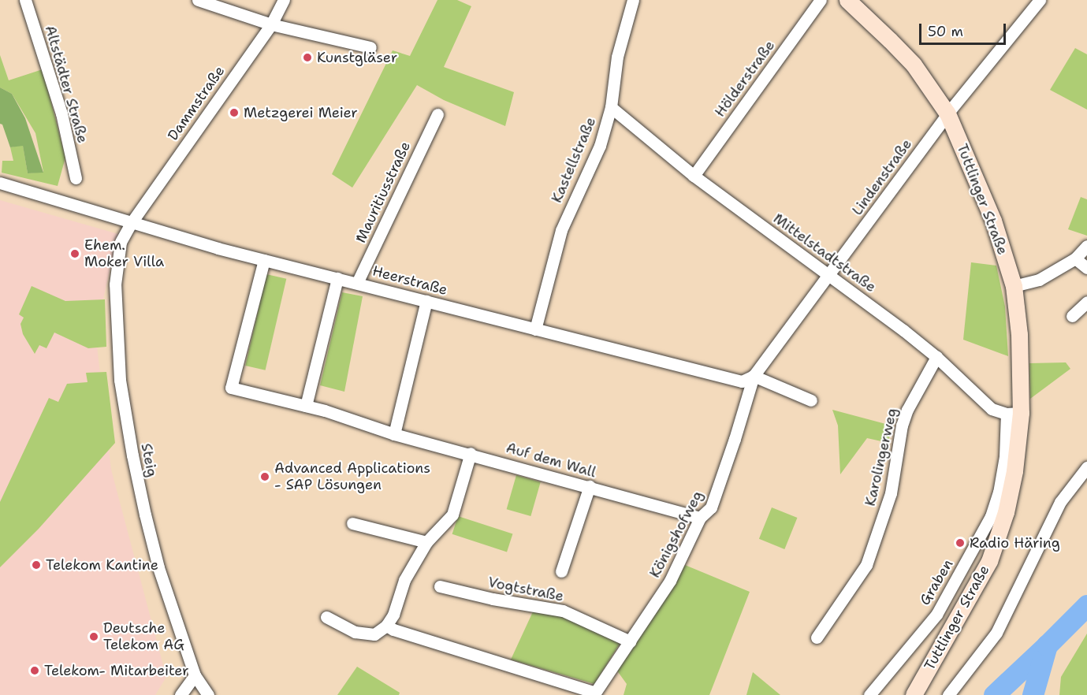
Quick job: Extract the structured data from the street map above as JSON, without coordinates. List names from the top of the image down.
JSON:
{
  "streets": {
    "street": [
      "Hölderstraße",
      "Altstädter Straße",
      "Dammstraße",
      "Kastellstraße",
      "Lindenstraße",
      "Mauritiusstraße",
      "Tuttlinger Straße",
      "Mittelstadtstraße",
      "Heerstraße",
      "Karolingerweg",
      "Steig",
      "Auf dem Wall",
      "Königshofweg",
      "Graben",
      "Vogtstraße"
    ]
  },
  "crossings": [
    ["Hölderstraße", "Mittelstadtstraße"],
    ["Dammstraße", "Heerstraße"],
    ["Dammstraße", "Steig"],
    ["Kastellstraße", "Mittelstadtstraße"],
    ["Kastellstraße", "Heerstraße"],
    ["Lindenstraße", "Tuttlinger Straße"],
    ["Lindenstraße", "Mittelstadtstraße"],
    ["Lindenstraße", "Heerstraße"],
    ["Lindenstraße", "Königshofweg"],
    ["Mauritiusstraße", "Heerstraße"],
    ["Tuttlinger Straße", "Mittelstadtstraße"],
    ["Tuttlinger Straße", "Graben"],
    ["Mittelstadtstraße", "Karolingerweg"],
    ["Mittelstadtstraße", "Graben"],
    ["Heerstraße", "Steig"],
    ["Heerstraße", "Auf dem Wall"],
    ["Heerstraße", "Königshofweg"],
    ["Auf dem Wall", "Königshofweg"],
    ["Königshofweg", "Vogtstraße"]
  ],
  "places": [
    "Kunstgläser",
    "Metzgerei Meier",
    "Ehem. Moker Villa",
    "Advanced Applications - SAP Lösungen",
    "Radio Häring",
    "Telekom Kantine",
    "Deutsche Telekom AG",
    "Telekom- Mitarbeiter"
  ],
  "scale_bar": "50 m"
}
